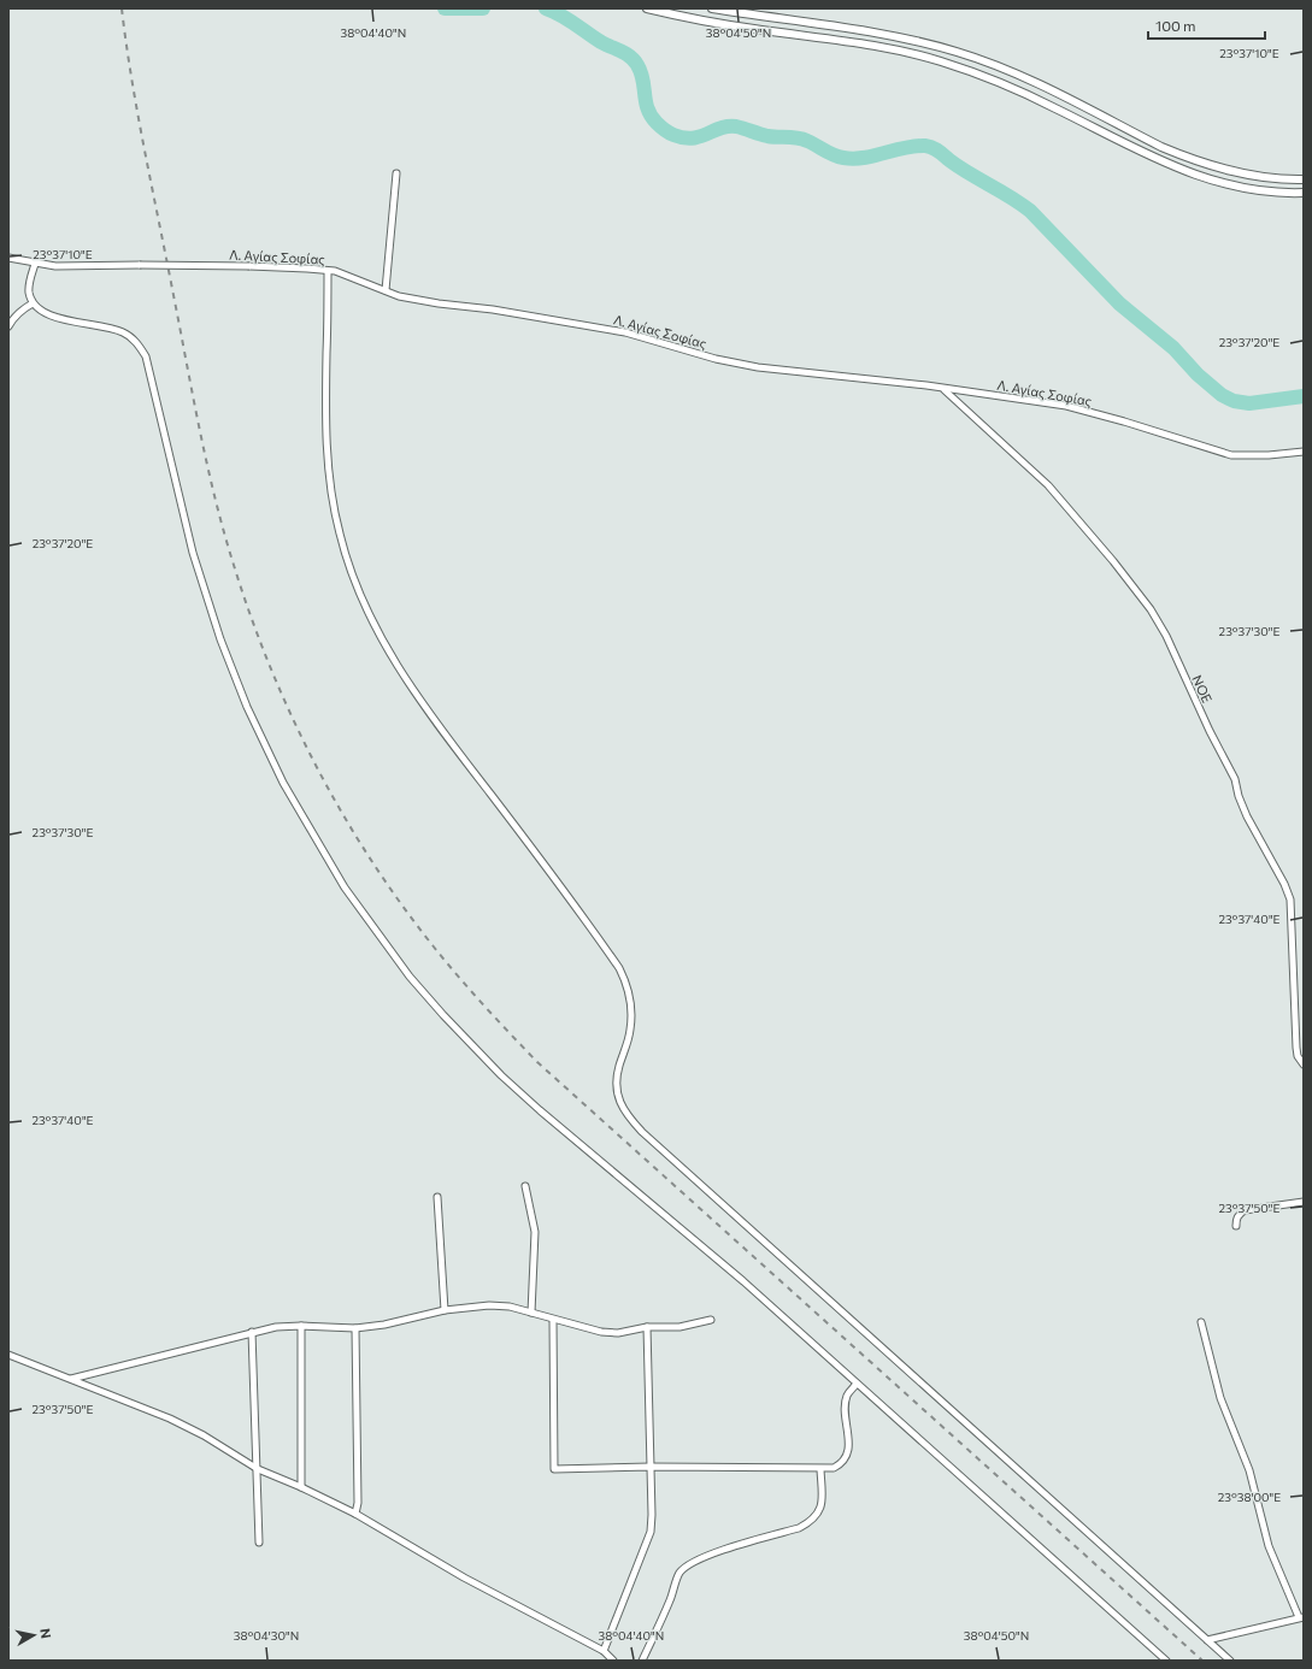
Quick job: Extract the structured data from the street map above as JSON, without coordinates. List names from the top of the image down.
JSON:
{
  "streets": {
    "street": ["Λ. Αγίας Σοφίας", "NOE"]
  },
  "crossings": [
    ["Λ. Αγίας Σοφίας", "NOE"]
  ],
  "scale_bar": "100 m",
  "north": "right",
  "coordinates": [
    "38°04'40\"N",
    "38°04'50\"N",
    "23°37'10\"E",
    "23°37'20\"E",
    "23°37'30\"E",
    "23°37'40\"E",
    "23°37'50\"E",
    "23°38'00\"E",
    "38°04'30\"N"
  ]
}
